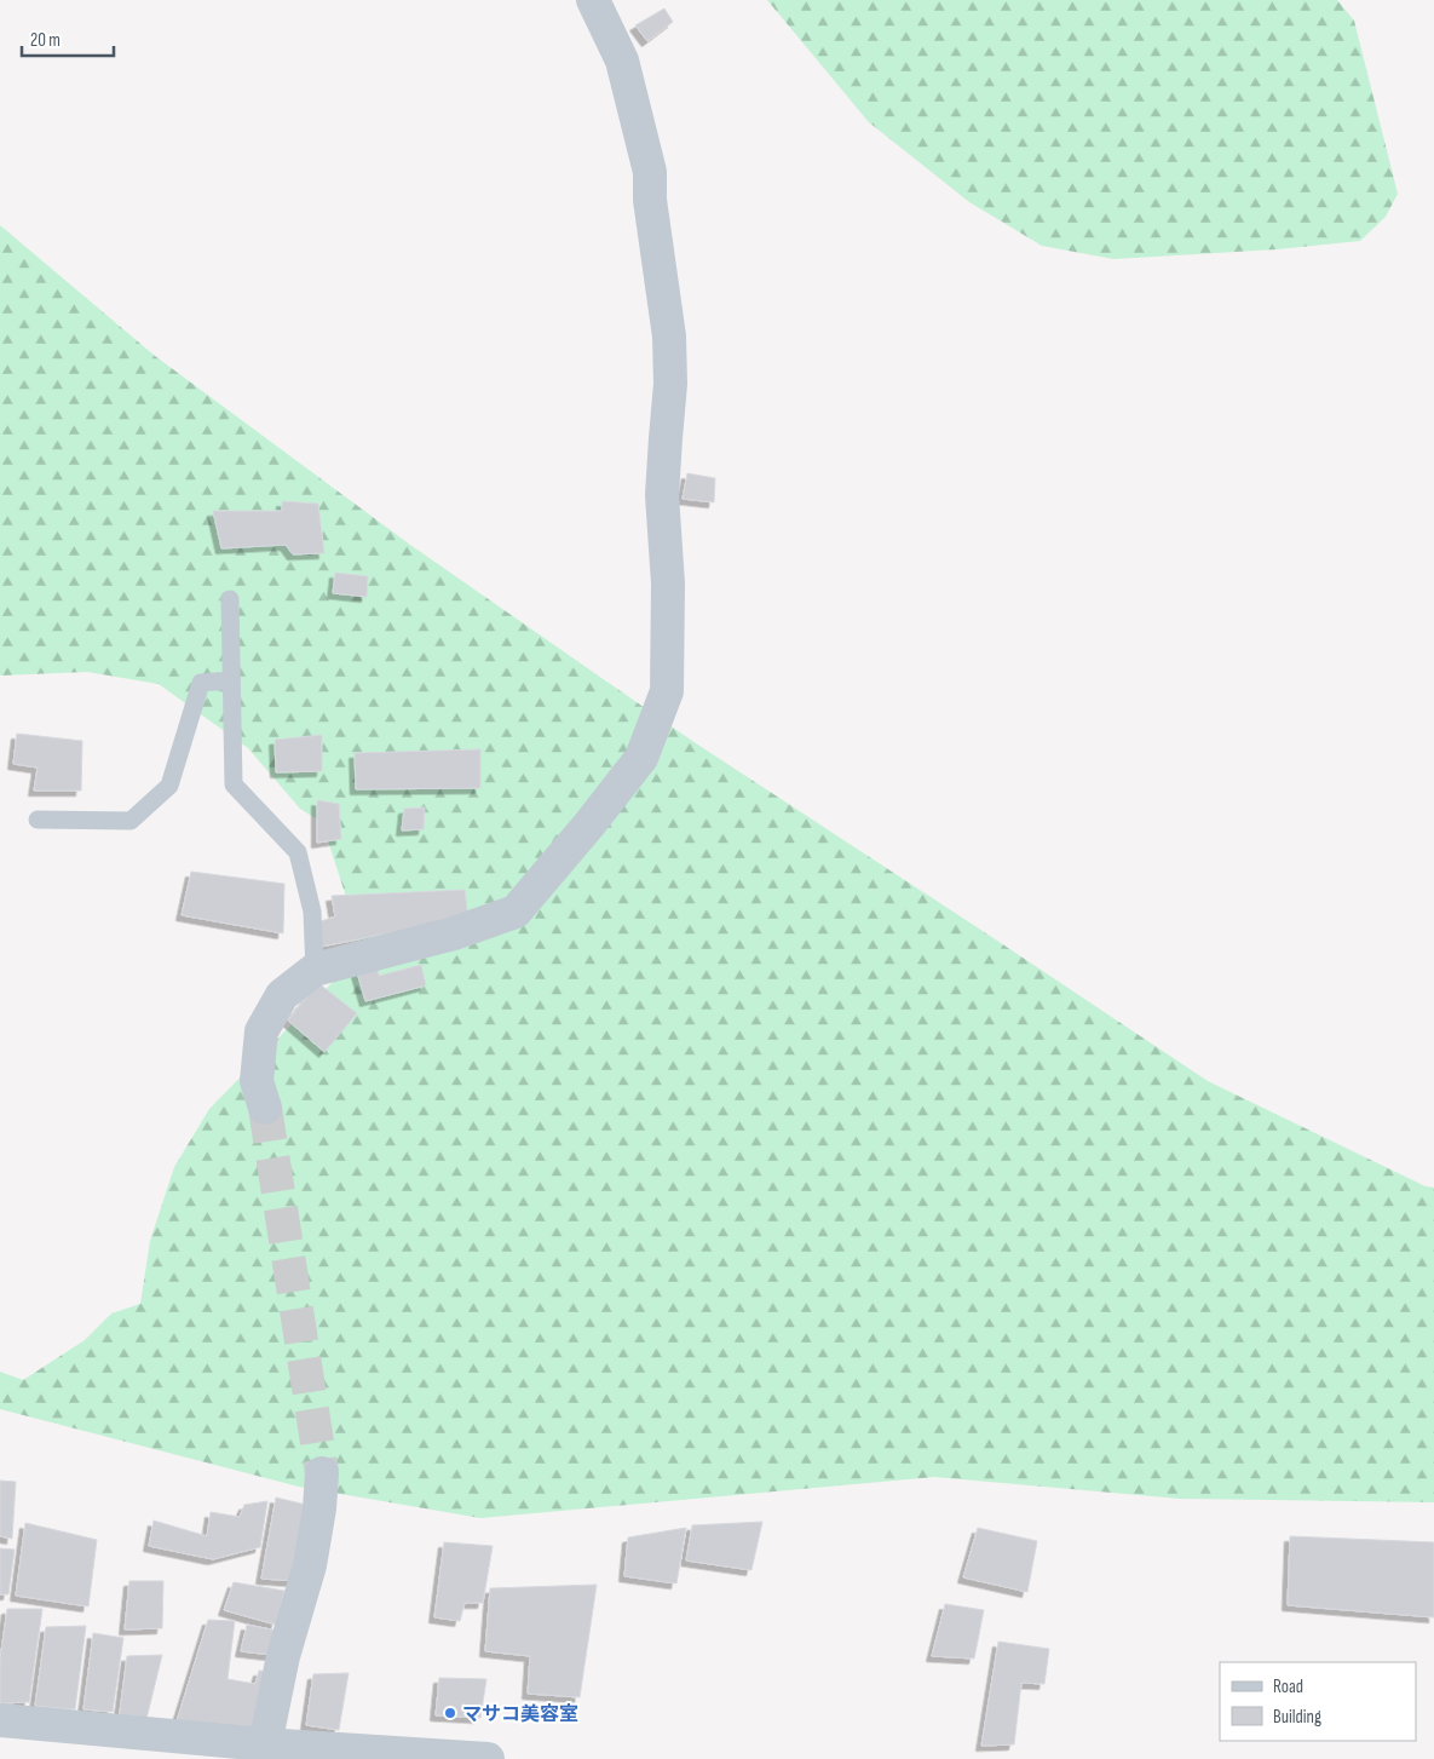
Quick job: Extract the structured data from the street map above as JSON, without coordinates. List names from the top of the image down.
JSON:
{
  "places": ["マサコ美容室"],
  "legend": ["Road", "Building"],
  "scale_bar": "20 m"
}
